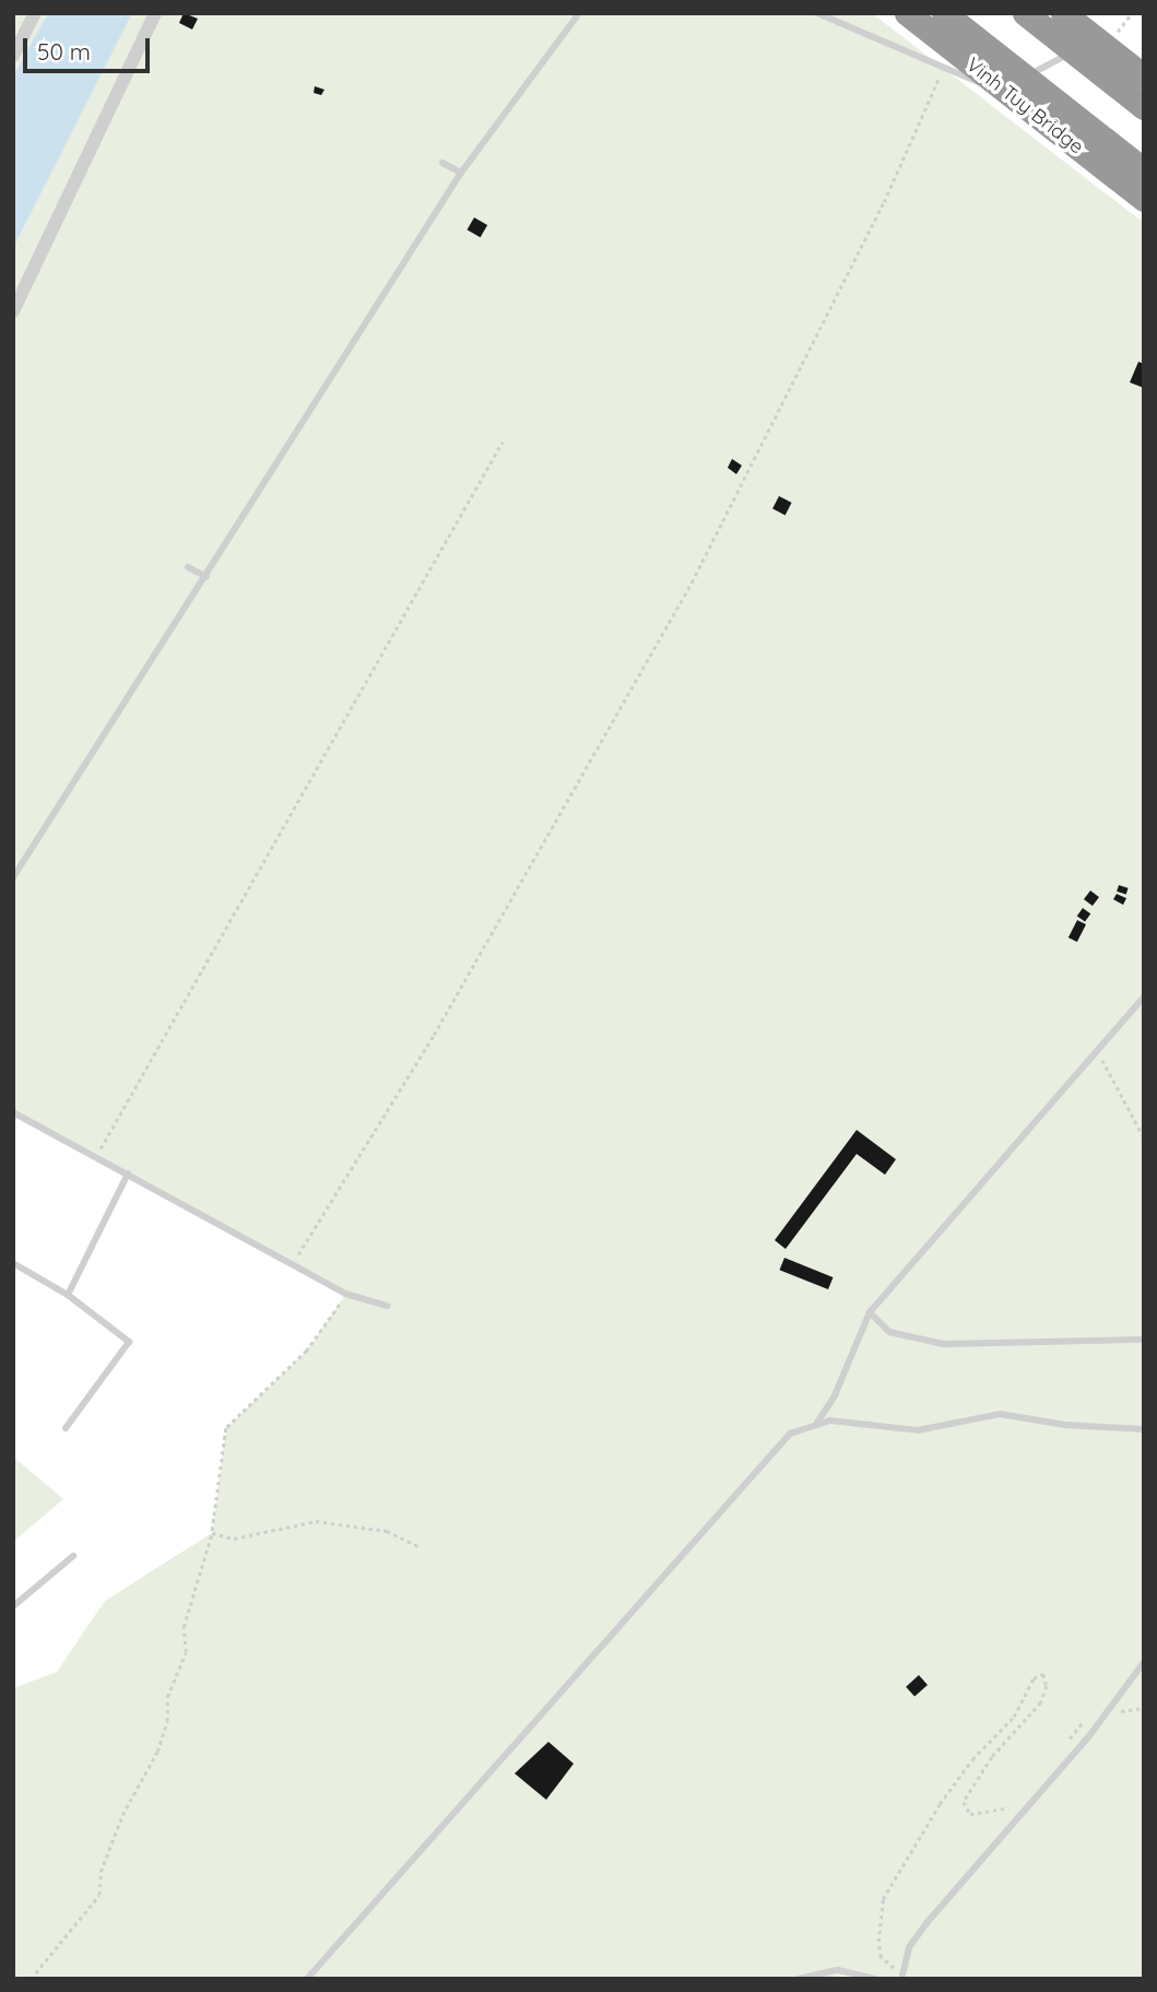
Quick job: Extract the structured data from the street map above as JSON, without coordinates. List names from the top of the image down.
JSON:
{
  "streets": {
    "highway": ["Vinh Tuy Bridge"]
  },
  "scale_bar": "50 m"
}
